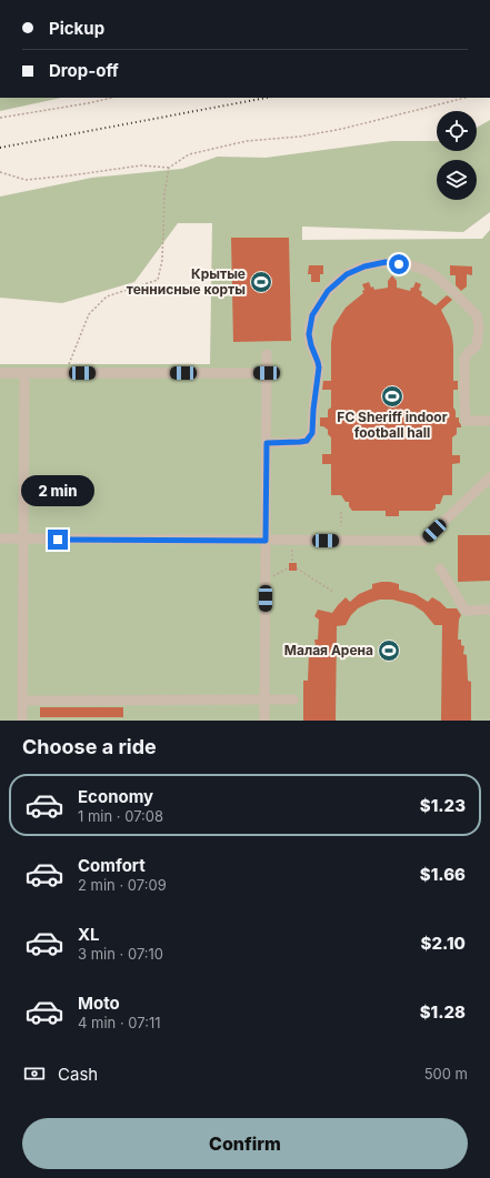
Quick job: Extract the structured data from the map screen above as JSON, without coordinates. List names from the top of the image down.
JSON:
{
  "places": {
    "sports": ["Крытые теннисные корты", "FC Sheriff indoor football hall", "Малая Арена"]
  },
  "page": {
    "banner": ["Pickup", "Drop-off"],
    "bubble": "2 min",
    "heading": "Choose a ride",
    "list": [
      {
        "name": "Economy",
        "note": "1 min · 07:08",
        "value": "$1.23"
      },
      {
        "name": "Comfort",
        "note": "2 min · 07:09",
        "value": "$1.66"
      },
      {
        "name": "XL",
        "note": "3 min · 07:10",
        "value": "$2.10"
      },
      {
        "name": "Moto",
        "note": "4 min · 07:11",
        "value": "$1.28"
      }
    ],
    "pay": ["Cash", "500 m"],
    "buttons": "Confirm"
  }
}
